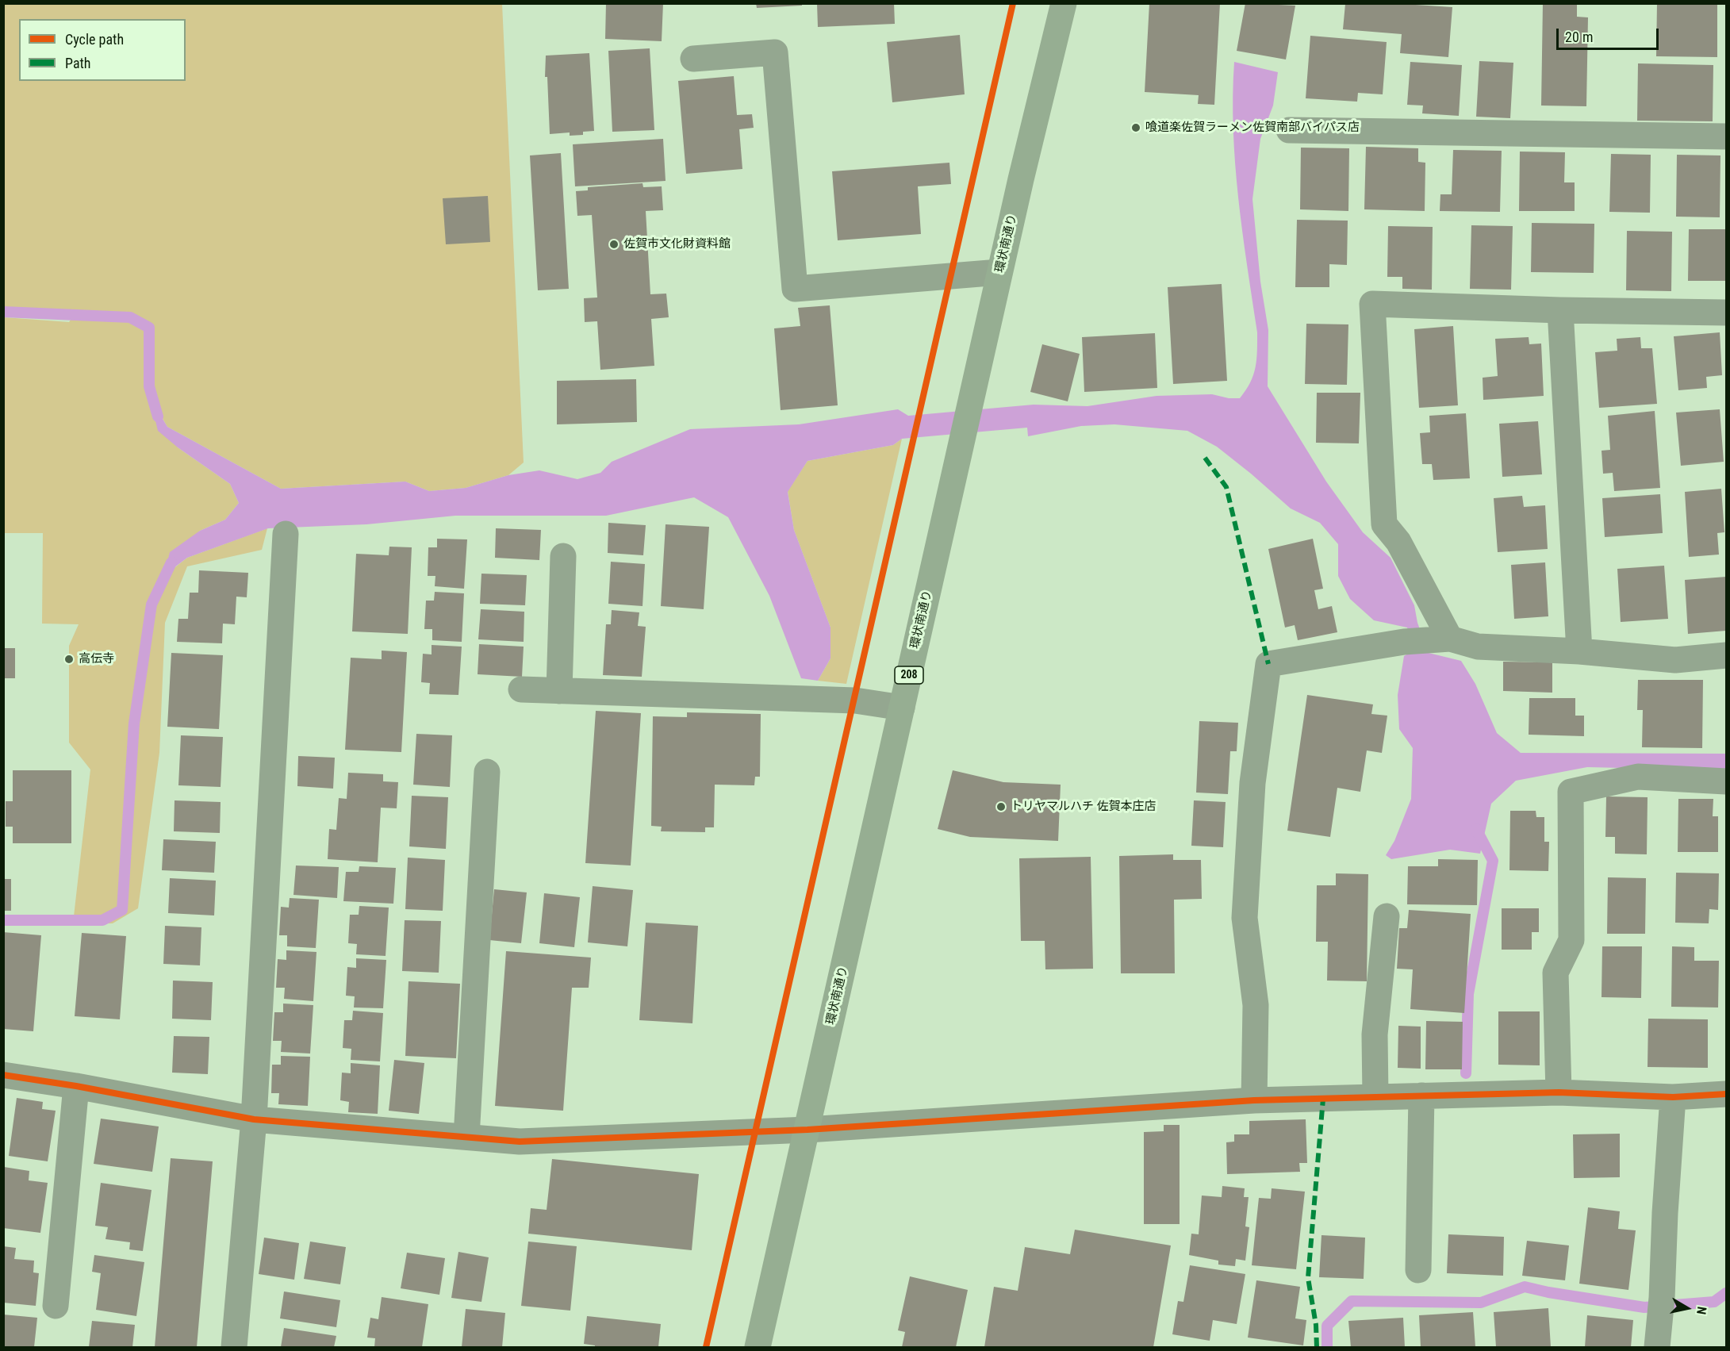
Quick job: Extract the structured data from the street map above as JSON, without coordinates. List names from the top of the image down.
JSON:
{
  "streets": {
    "highway": ["環状南通り", "208"]
  },
  "places": [
    "喰道楽佐賀ラーメン佐賀南部バイパス店",
    "佐賀市文化財資料館",
    "高伝寺",
    "トリヤマルハチ 佐賀本庄店"
  ],
  "legend": ["Cycle path", "Path"],
  "scale_bar": "20 m",
  "north": "right"
}
